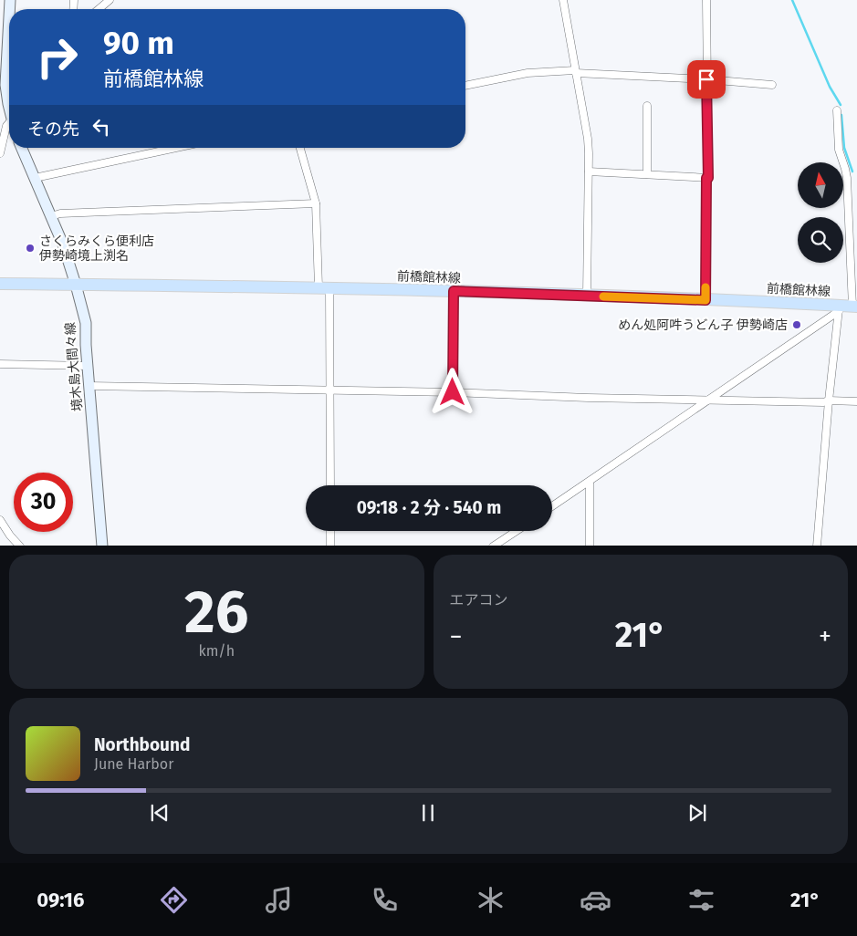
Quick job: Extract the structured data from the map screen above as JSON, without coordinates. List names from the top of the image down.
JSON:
{
  "streets": {
    "main road": ["前橋館林線", "境木島大間々線"]
  },
  "crossings": [
    ["前橋館林線", "境木島大間々線"]
  ],
  "places": ["さくらみくら便利店 伊勢崎境上渕名", "めん処阿吽うどん子 伊勢崎店"],
  "north": "top",
  "page": {
    "turn": ["90 m", "前橋館林線"],
    "then": "その先",
    "limit": "30",
    "trip": "09:18 · 2 分 · 540 m",
    "tile": [
      ["26", "km/h"],
      "エアコン"
    ],
    "heat": ["−", "21°", "+"],
    "song": ["Northbound", "June Harbor"],
    "tabs": ["09:16", "21°"]
  }
}
